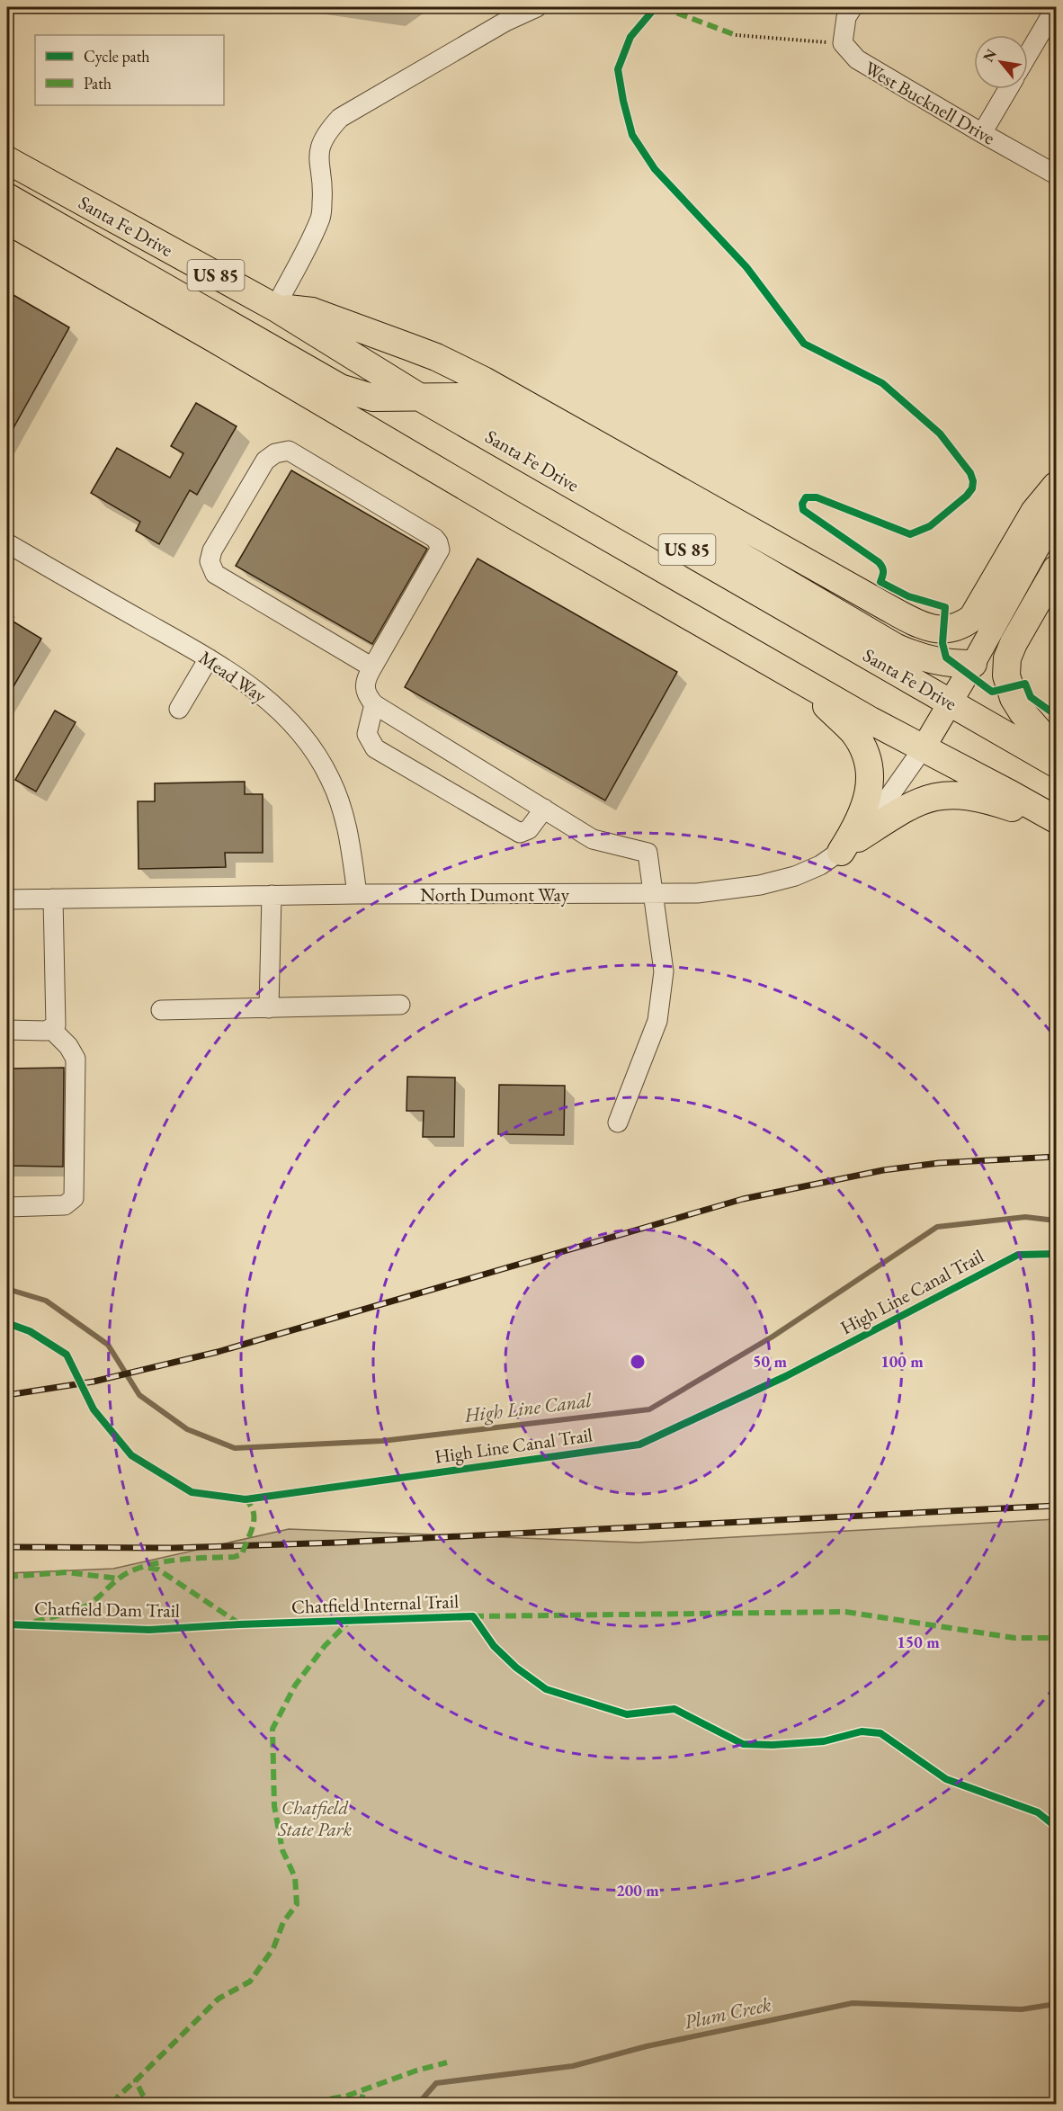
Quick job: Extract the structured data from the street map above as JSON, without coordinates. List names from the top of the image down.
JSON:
{
  "streets": {
    "highway": ["Santa Fe Drive", "US 85"],
    "street": ["West Bucknell Drive", "Mead Way", "North Dumont Way"],
    "cycle path": ["High Line Canal Trail", "Chatfield Internal Trail"]
  },
  "crossings": [
    ["US 85", "North Dumont Way"],
    ["Mead Way", "North Dumont Way"]
  ],
  "water": ["High Line Canal", "Plum Creek"],
  "parks": ["Chatfield State Park"],
  "legend": ["Cycle path", "Path"],
  "north": "top left",
  "rings": [
    "50 m",
    "100 m",
    "150 m",
    "200 m"
  ]
}
